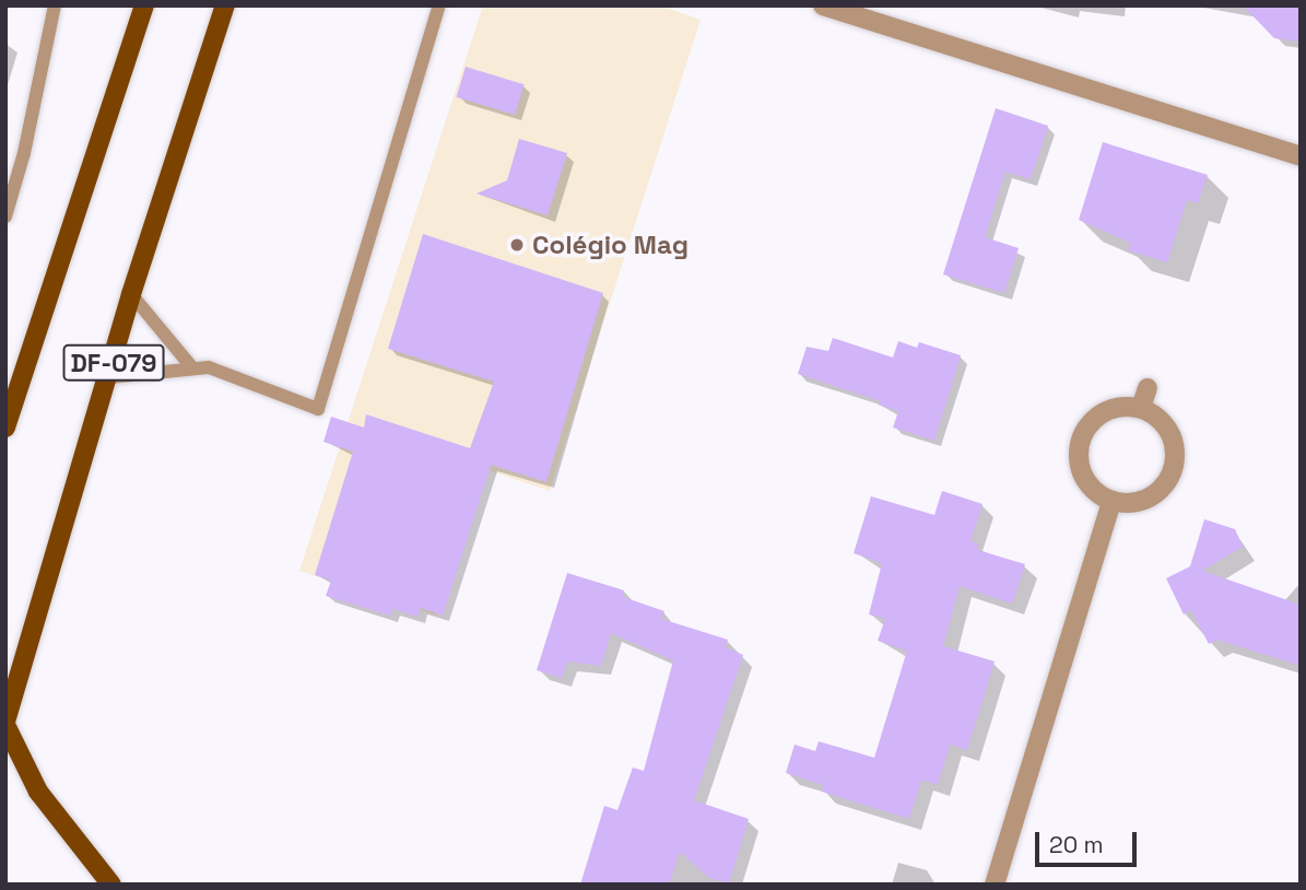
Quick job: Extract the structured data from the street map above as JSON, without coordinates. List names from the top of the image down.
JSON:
{
  "streets": {
    "main road": ["DF-079"]
  },
  "places": ["Colégio Mag"],
  "scale_bar": "20 m"
}
